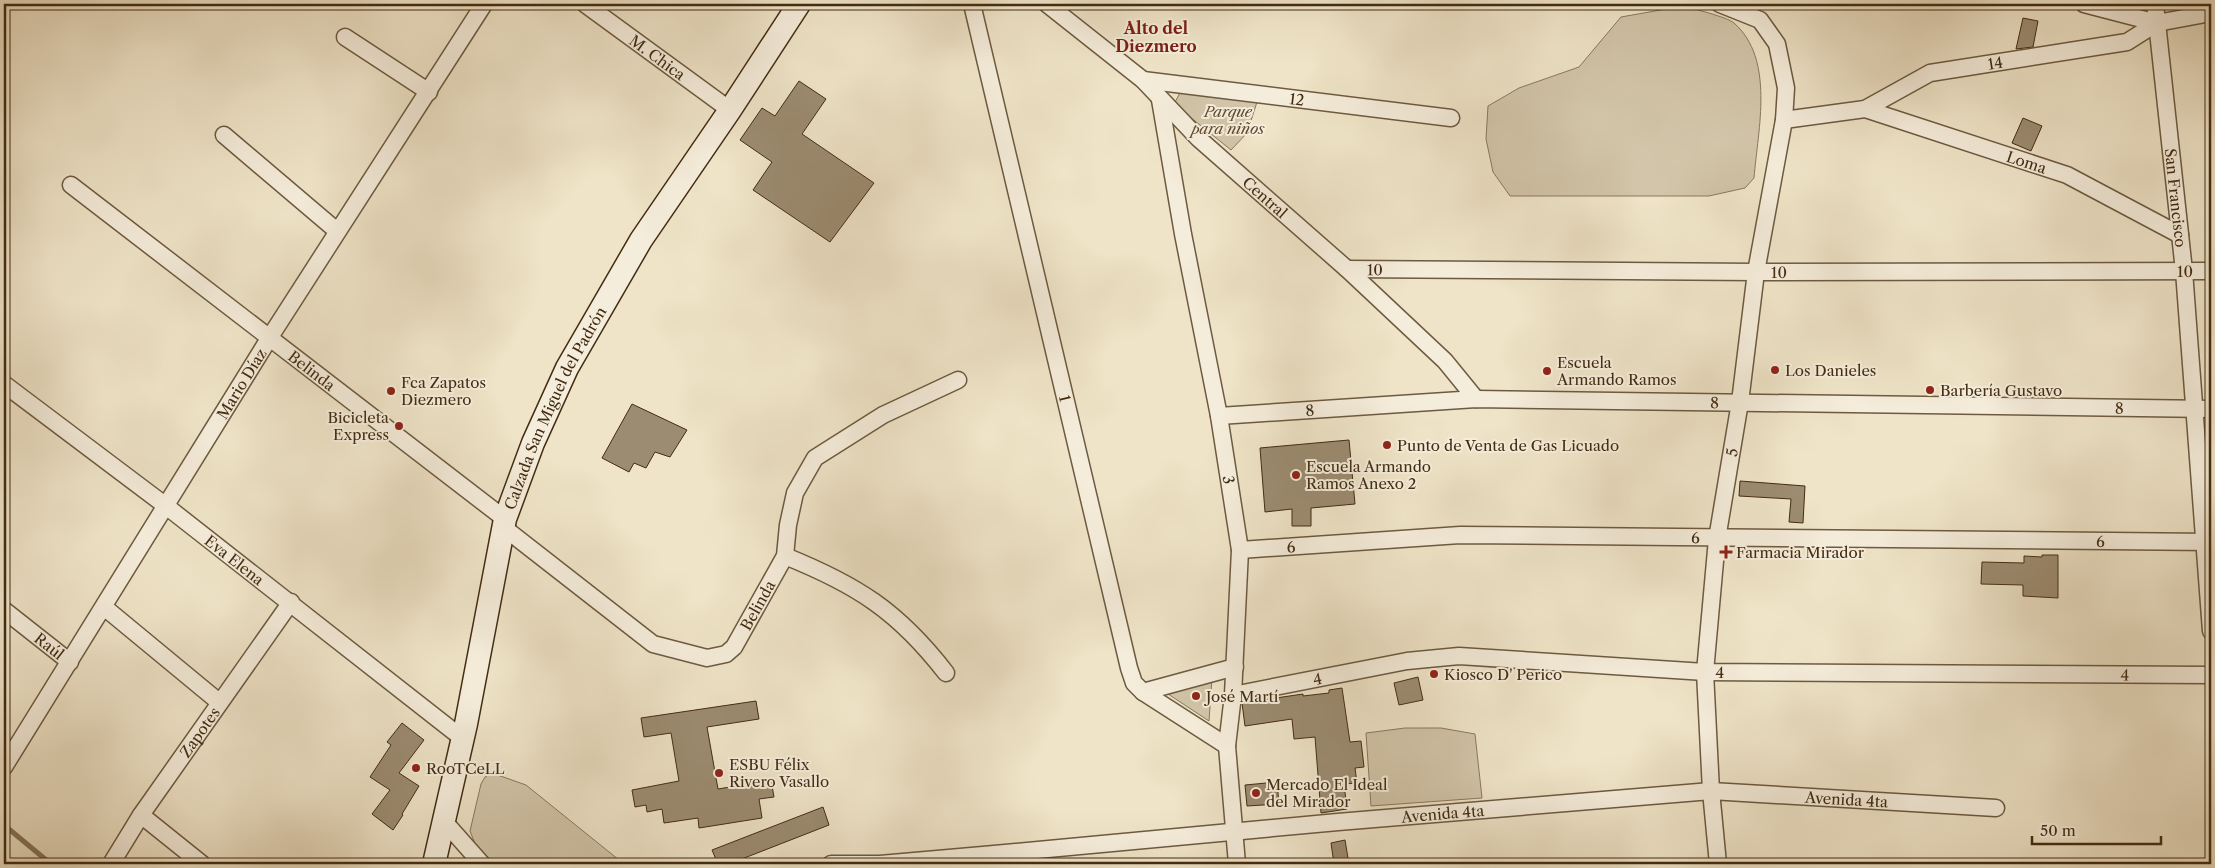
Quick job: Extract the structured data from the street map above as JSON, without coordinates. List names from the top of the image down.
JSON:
{
  "streets": {
    "main road": ["Calzada San Miguel del Padrón"],
    "street": [
      "M. Chica",
      "14",
      "12",
      "Loma",
      "Central",
      "San Francisco",
      "10",
      "Belinda",
      "Mario Díaz",
      "1",
      "8",
      "5",
      "3",
      "6",
      "Eva Elena",
      "Raúl",
      "4",
      "Zapotes",
      "Avenida 4ta"
    ]
  },
  "crossings": [
    ["M. Chica", "Calzada San Miguel del Padrón"],
    ["14", "Loma"],
    ["14", "San Francisco"],
    ["14", "5"],
    ["12", "Central"],
    ["Loma", "San Francisco"],
    ["Central", "10"],
    ["Central", "8"],
    ["Central", "3"],
    ["San Francisco", "10"],
    ["San Francisco", "8"],
    ["San Francisco", "6"],
    ["10", "5"],
    ["Belinda", "Mario Díaz"],
    ["Belinda", "Calzada San Miguel del Padrón"],
    ["Mario Díaz", "Eva Elena"],
    ["Mario Díaz", "Raúl"],
    ["1", "3"],
    ["8", "5"],
    ["8", "3"],
    ["Calzada San Miguel del Padrón", "Eva Elena"],
    ["5", "6"],
    ["5", "4"],
    ["5", "Avenida 4ta"],
    ["3", "6"],
    ["3", "4"],
    ["3", "Avenida 4ta"],
    ["Eva Elena", "Zapotes"]
  ],
  "districts": ["Alto del Diezmero"],
  "parks": ["Parque para niños"],
  "places": {
    "other": [
      "Los Danieles",
      "Escuela Armando Ramos",
      "Barbería Gustavo",
      "Fca Zapatos Diezmero",
      "Bicicleta Express",
      "Punto de Venta de Gas Licuado",
      "Escuela Armando Ramos Anexo 2",
      "Kiosco D' Perico",
      "José Martí",
      "RooTCeLL",
      "ESBU Félix Rivero Vasallo",
      "Mercado El Ideal del Mirador"
    ],
    "health": ["Farmacia Mirador"]
  },
  "scale_bar": "50 m"
}
